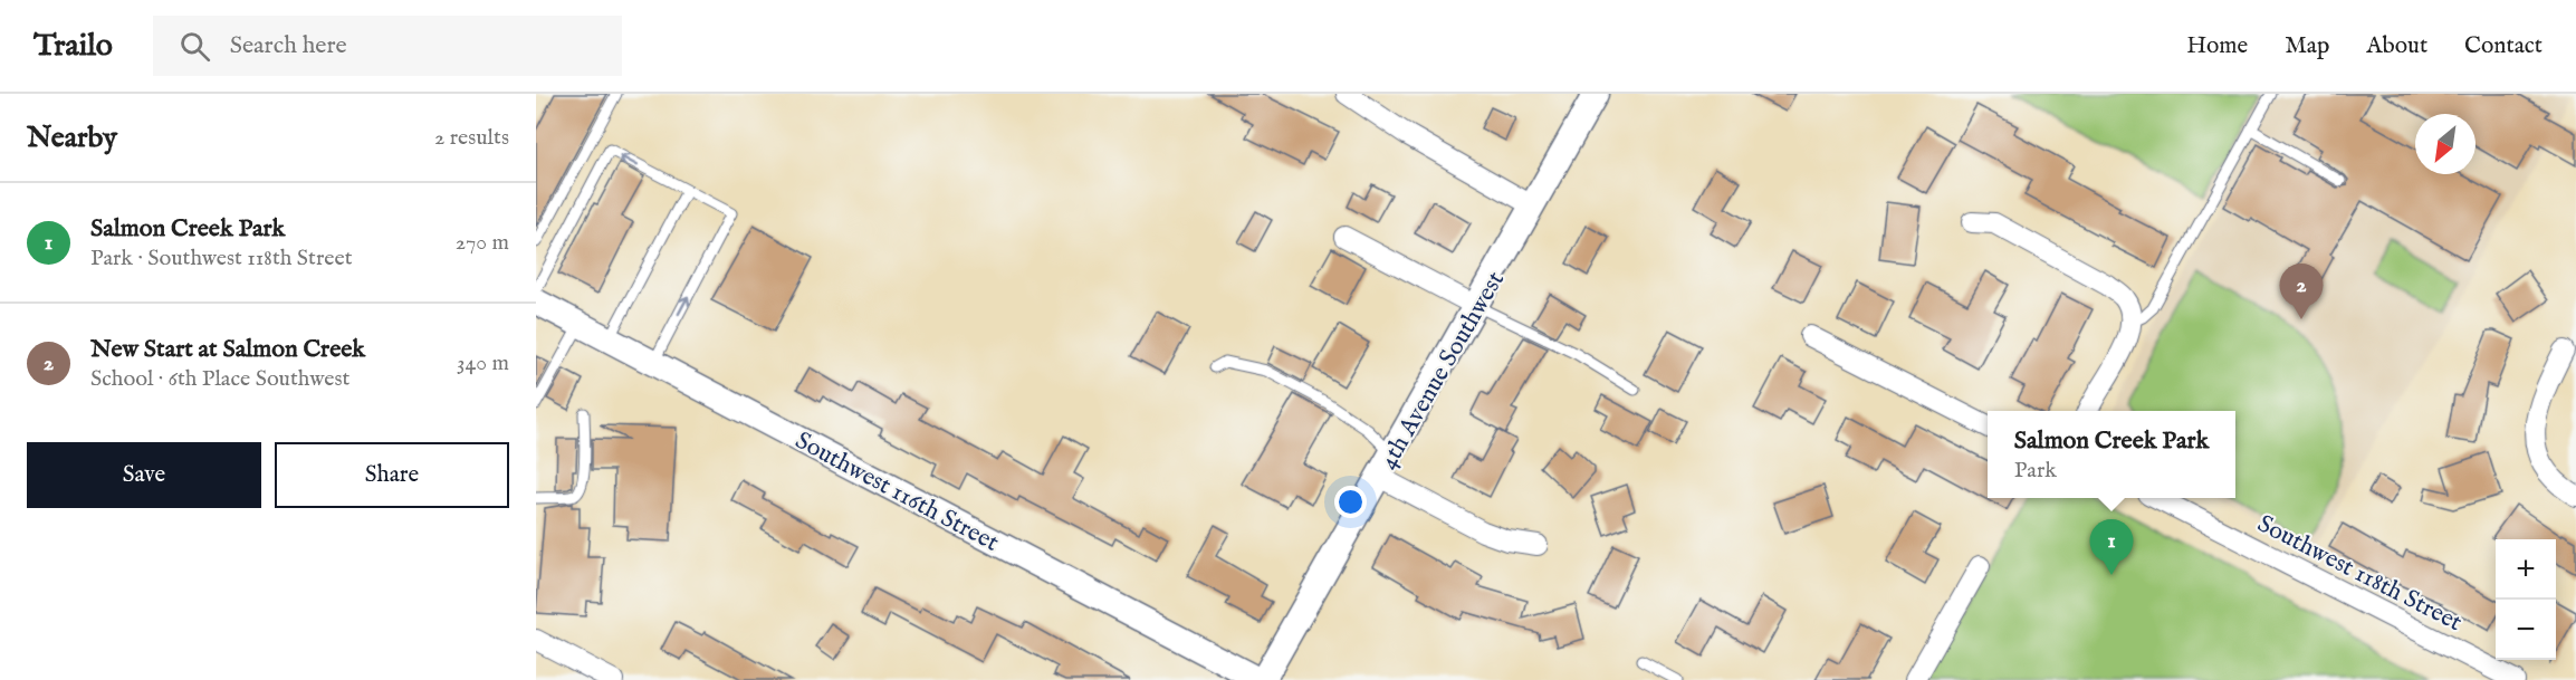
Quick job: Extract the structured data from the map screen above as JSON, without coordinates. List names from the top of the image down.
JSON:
{
  "streets": {
    "street": ["4th Avenue Southwest", "Southwest 116th Street", "Southwest 118th Street"]
  },
  "crossings": [
    ["4th Avenue Southwest", "Southwest 116th Street"]
  ],
  "north": "bottom left",
  "page": {
    "header": "Trailo",
    "search": "Search here",
    "nav": [
      "Home",
      "Map",
      "About",
      "Contact"
    ],
    "heading": ["Nearby", "2 results"],
    "list": [
      {
        "mark": "1",
        "name": "Salmon Creek Park",
        "note": "Park · Southwest 118th Street",
        "value": "270 m"
      },
      {
        "mark": "2",
        "name": "New Start at Salmon Creek",
        "note": "School · 6th Place Southwest",
        "value": "340 m"
      }
    ],
    "pins": ["2", "1"],
    "popup": ["Salmon Creek Park", "Park"],
    "buttons": ["Save", "Share"],
    "map_buttons": ["+", "−"]
  }
}
